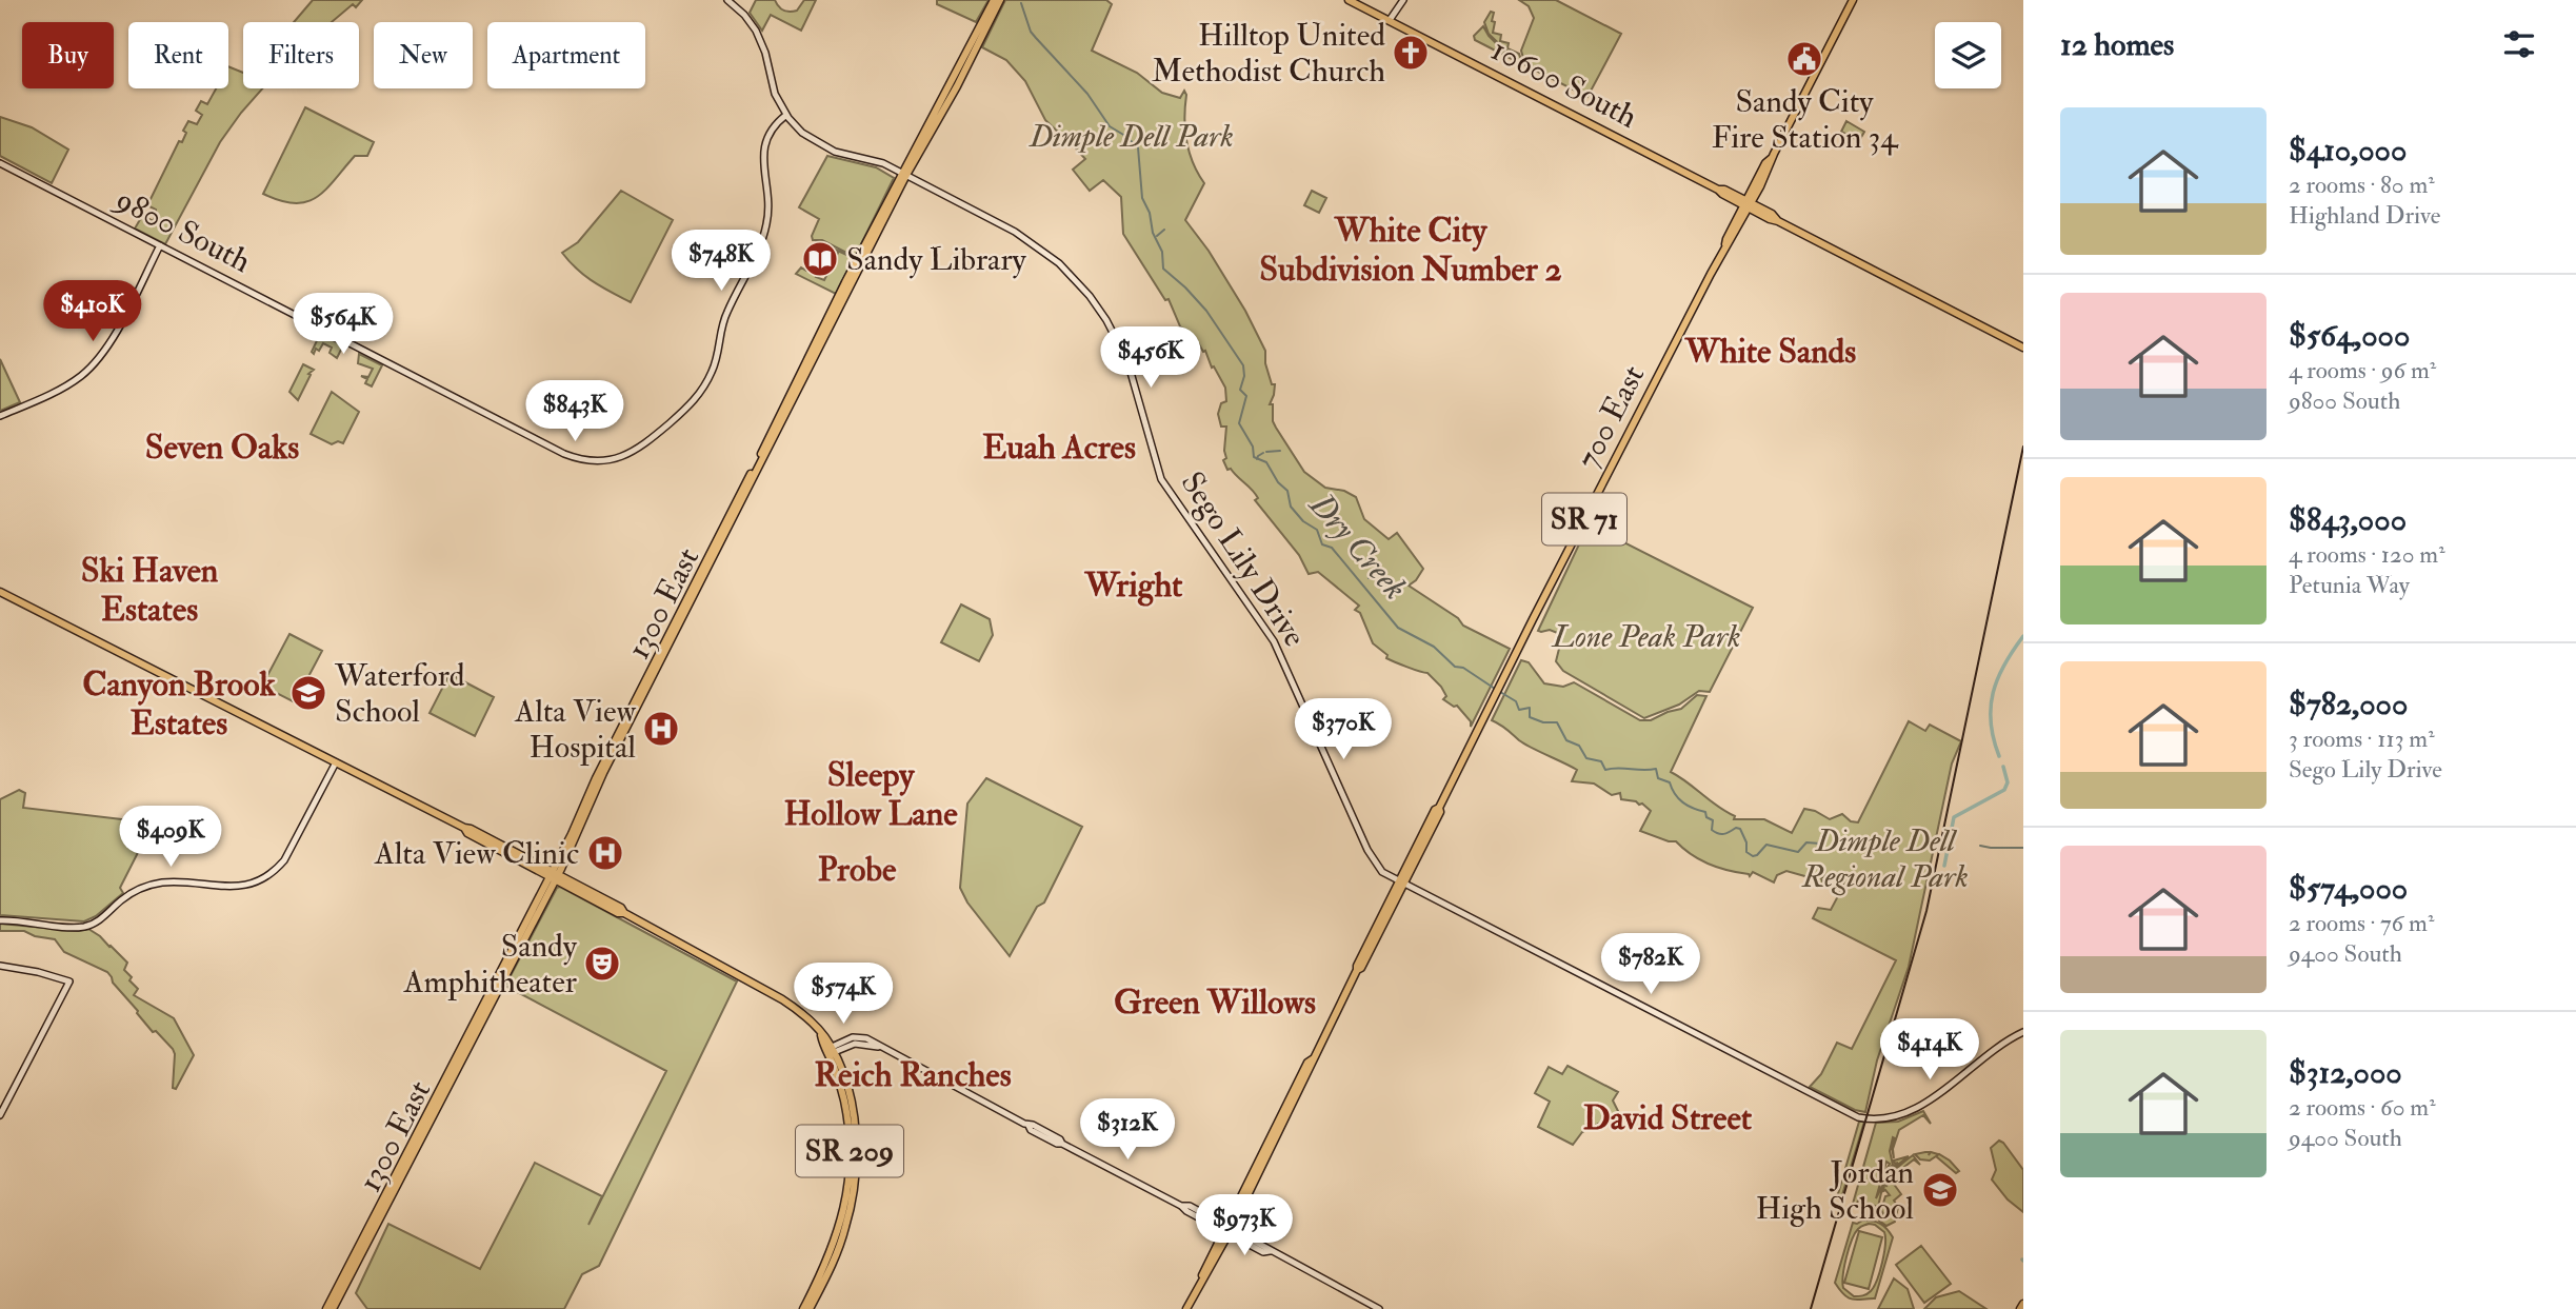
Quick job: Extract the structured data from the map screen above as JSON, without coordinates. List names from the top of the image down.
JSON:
{
  "streets": {
    "main road": [
      "10600 South",
      "700 East",
      "SR 71",
      "1300 East",
      "SR 209"
    ],
    "street": ["9800 South", "Sego Lily Drive"]
  },
  "crossings": [
    ["10600 South", "700 East"],
    ["9800 South", "Sego Lily Drive"],
    ["700 East", "Sego Lily Drive"],
    ["Sego Lily Drive", "1300 East"],
    ["1300 East", "SR 209"]
  ],
  "districts": [
    "White City Subdivision Number 2",
    "White Sands",
    "Seven Oaks",
    "Euah Acres",
    "Ski Haven Estates",
    "Wright",
    "Canyon Brook Estates",
    "Sleepy Hollow Lane",
    "Probe",
    "Green Willows",
    "Reich Ranches",
    "David Street"
  ],
  "water": ["Dry Creek"],
  "parks": ["Dimple Dell Park", "Lone Peak Park", "Dimple Dell Regional Park"],
  "places": {
    "church": ["Hilltop United Methodist Church"],
    "public building": ["Sandy City Fire Station 34"],
    "library": ["Sandy Library"],
    "school or university": ["Waterford School", "Jordan High School"],
    "hospital": ["Alta View Hospital", "Alta View Clinic"],
    "theatre": ["Sandy Amphitheater"]
  },
  "page": {
    "heading": "12 homes",
    "chip": [
      "Buy",
      "Rent",
      "Filters",
      "New",
      "Apartment"
    ],
    "list": [
      {
        "name": "$410,000",
        "note": "2 rooms · 80 m² · Highland Drive"
      },
      {
        "name": "$564,000",
        "note": "4 rooms · 96 m² · 9800 South"
      },
      {
        "name": "$843,000",
        "note": "4 rooms · 120 m² · Petunia Way"
      },
      {
        "name": "$782,000",
        "note": "3 rooms · 113 m² · Sego Lily Drive"
      },
      {
        "name": "$574,000",
        "note": "2 rooms · 76 m² · 9400 South"
      },
      {
        "name": "$312,000",
        "note": "2 rooms · 60 m² · 9400 South"
      }
    ],
    "price": [
      "$748K",
      "$410K",
      "$564K",
      "$456K",
      "$843K",
      "$370K",
      "$409K",
      "$782K",
      "$574K",
      "$414K",
      "$312K",
      "$973K"
    ]
  }
}
